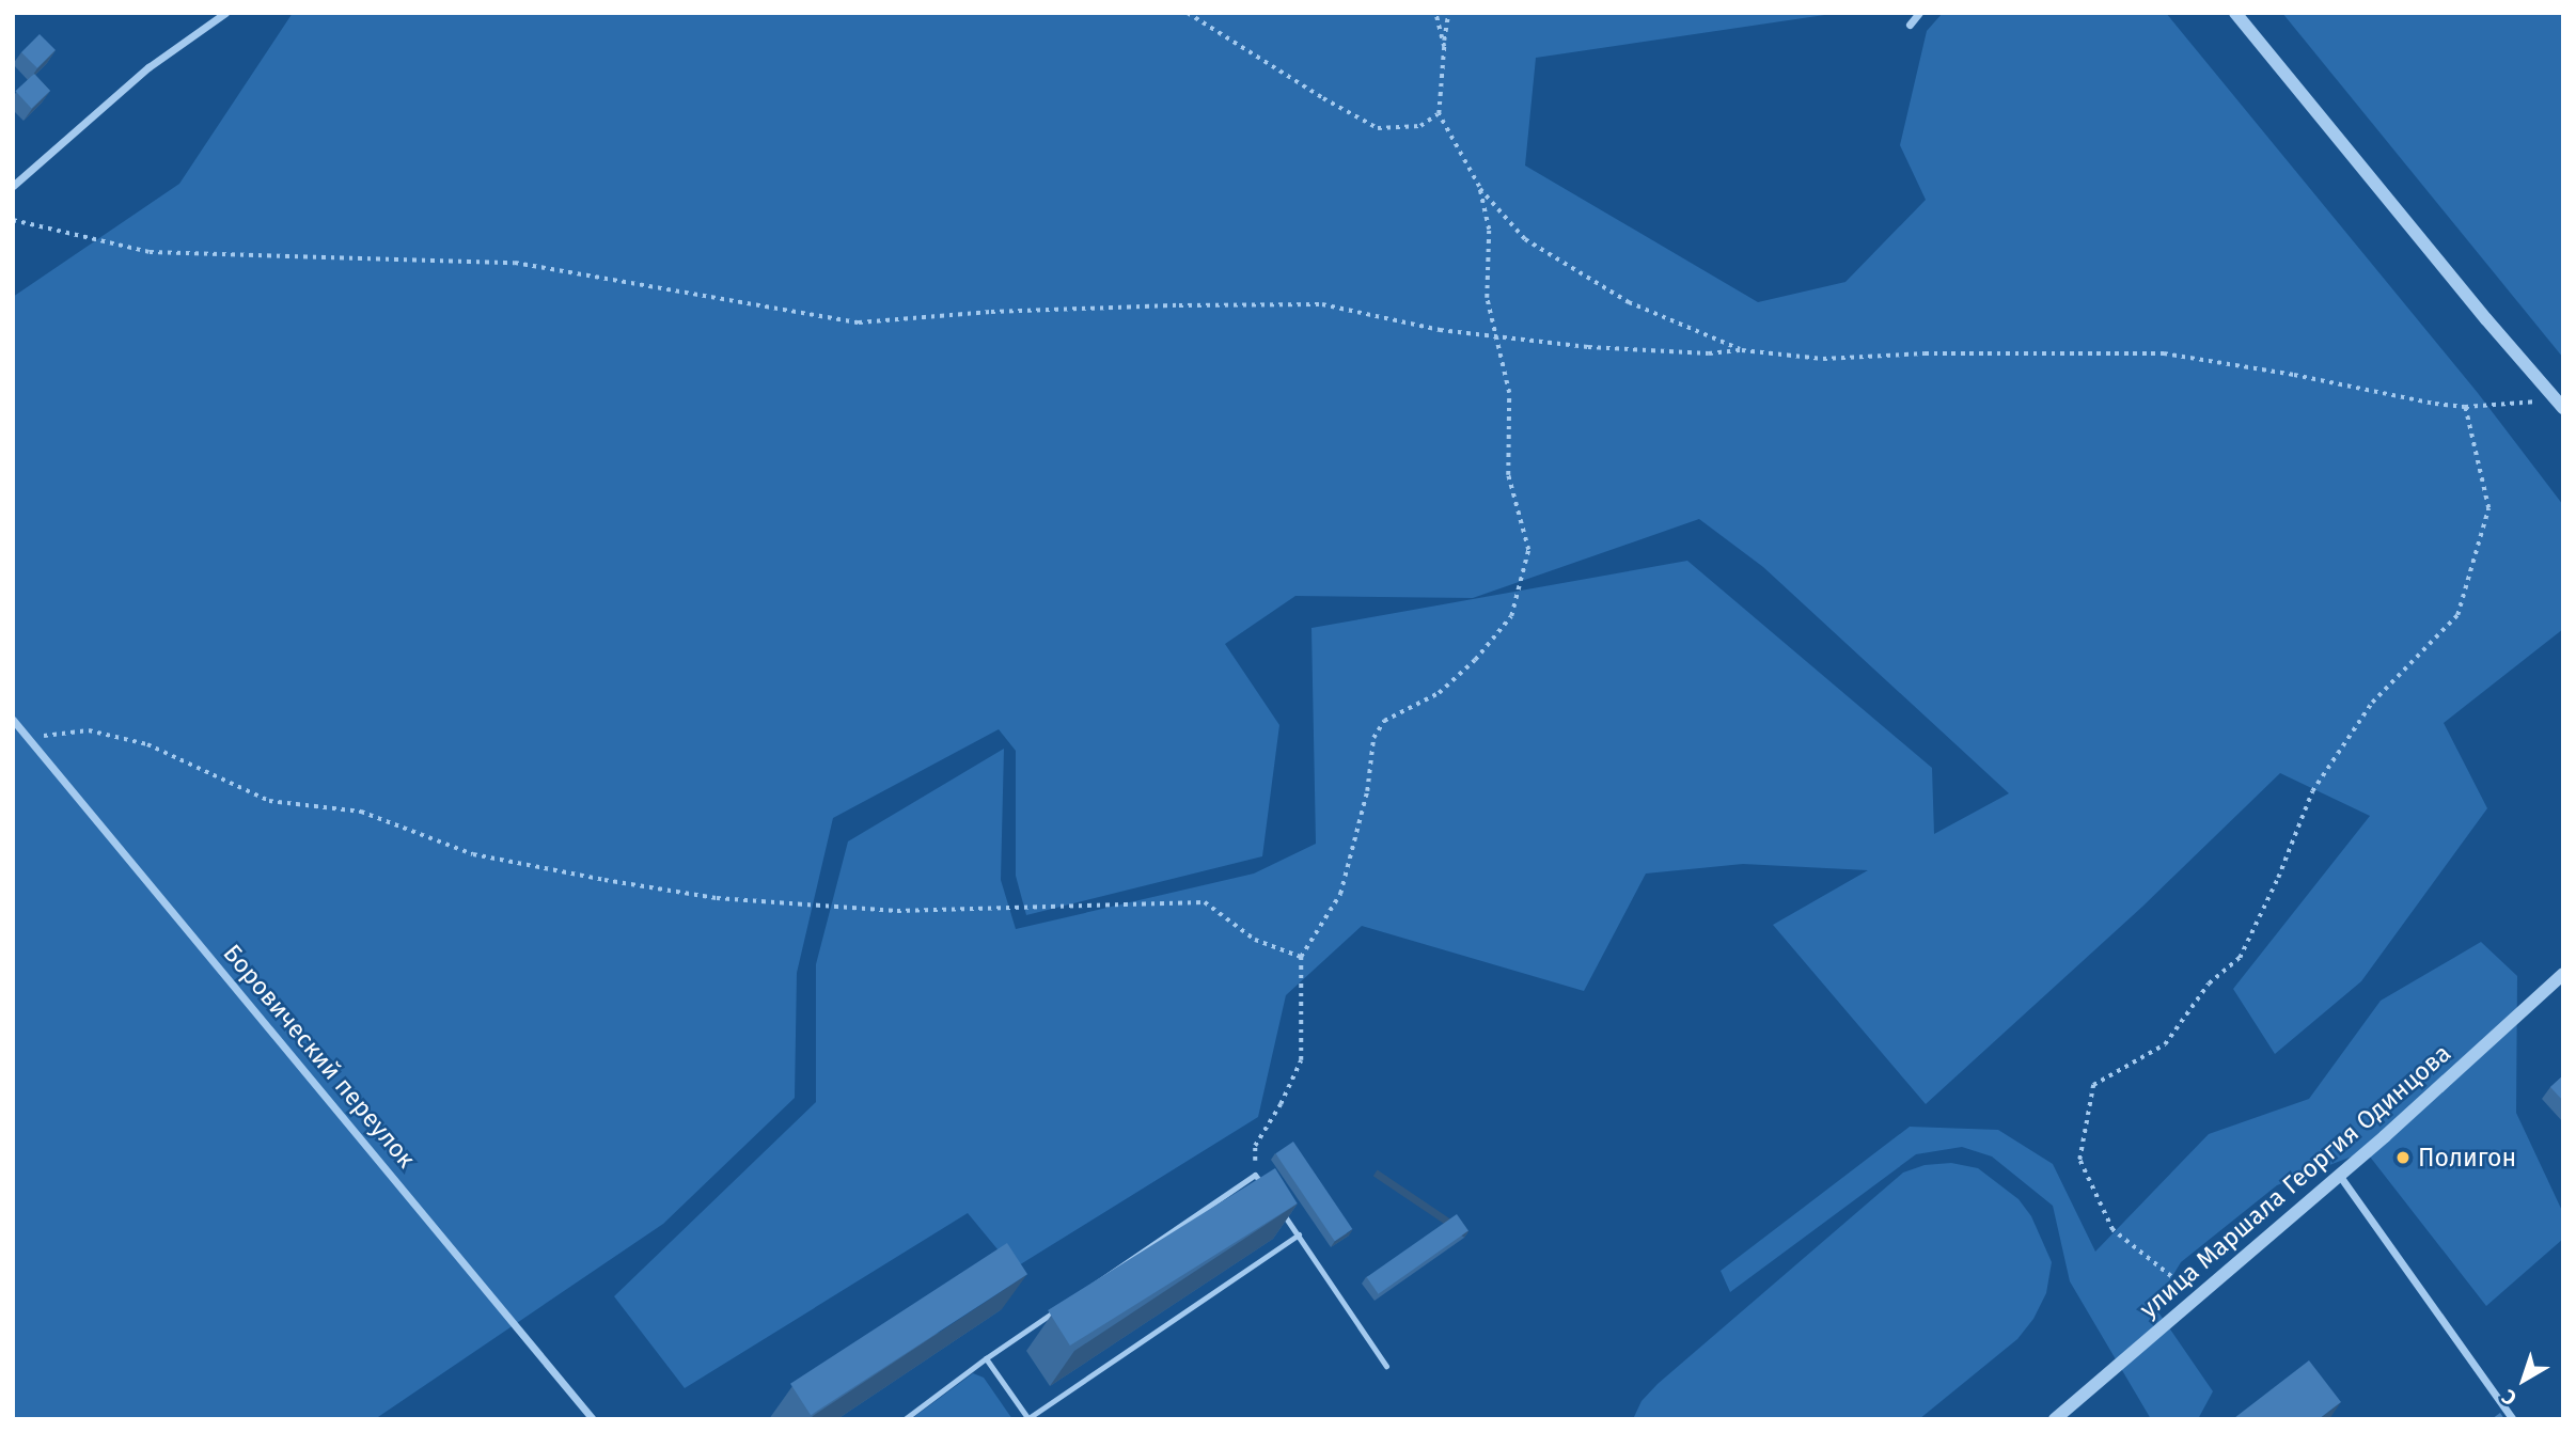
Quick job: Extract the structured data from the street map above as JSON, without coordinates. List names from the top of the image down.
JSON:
{
  "streets": {
    "street": ["Боровический переулок", "улица Маршала Георгия Одинцова"]
  },
  "places": ["Полигон"],
  "north": "bottom left"
}
